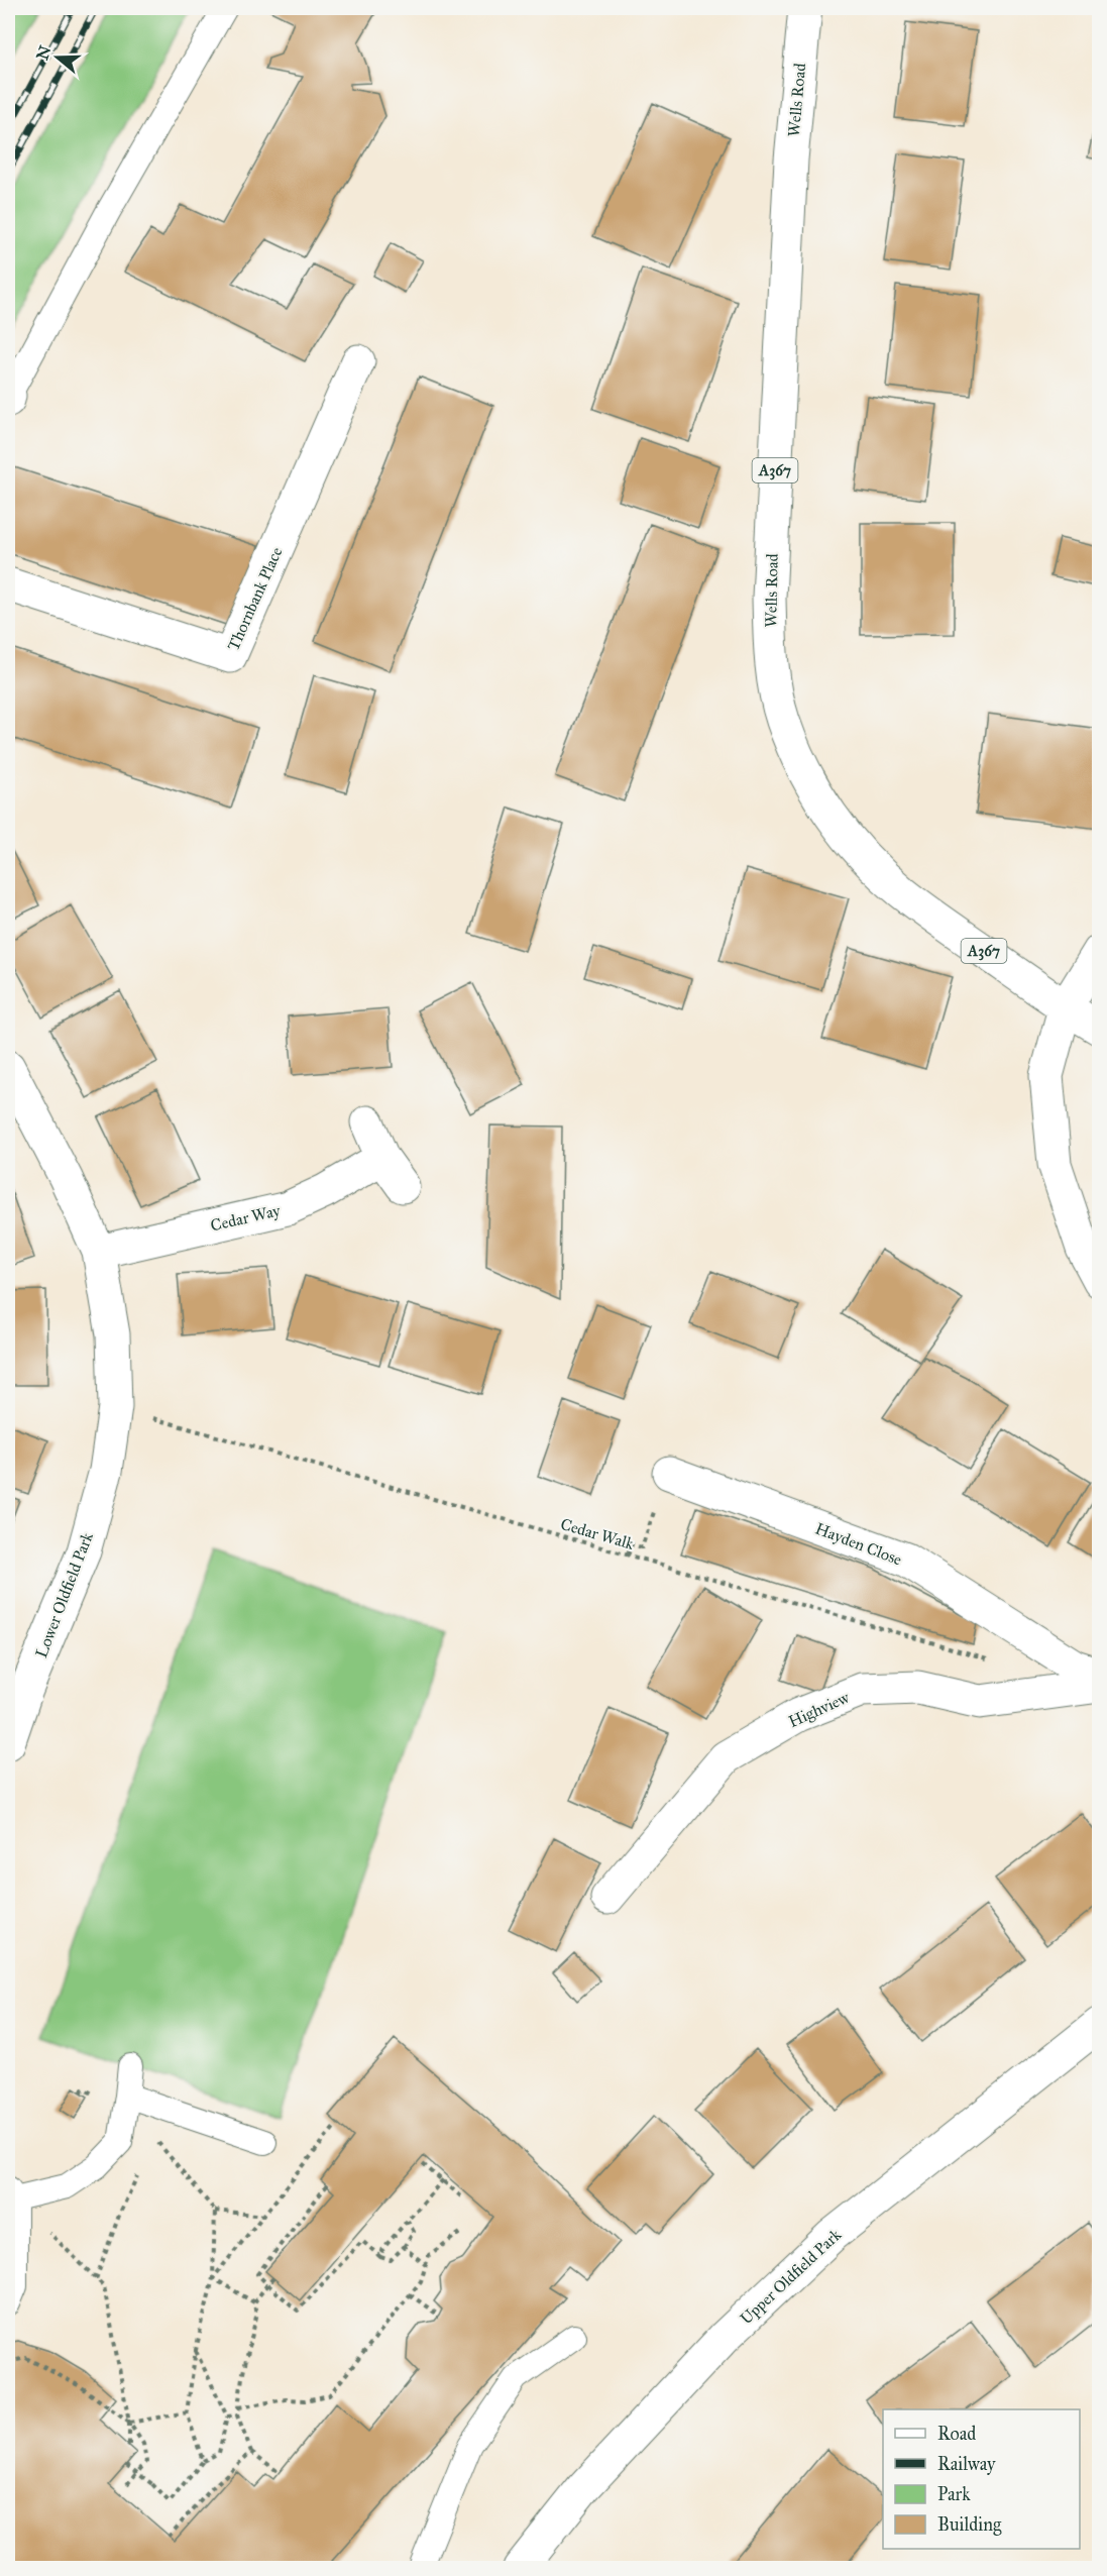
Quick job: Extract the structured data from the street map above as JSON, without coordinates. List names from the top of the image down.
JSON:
{
  "streets": {
    "street": [
      "Wells Road",
      "A367",
      "Thornbank Place",
      "Cedar Way",
      "Hayden Close",
      "Lower Oldfield Park",
      "Highview",
      "Upper Oldfield Park"
    ],
    "path": ["Cedar Walk"]
  },
  "crossings": [
    ["Cedar Way", "Lower Oldfield Park"],
    ["Cedar Walk", "Lower Oldfield Park"]
  ],
  "legend": [
    "Road",
    "Railway",
    "Park",
    "Building"
  ],
  "north": "left"
}
